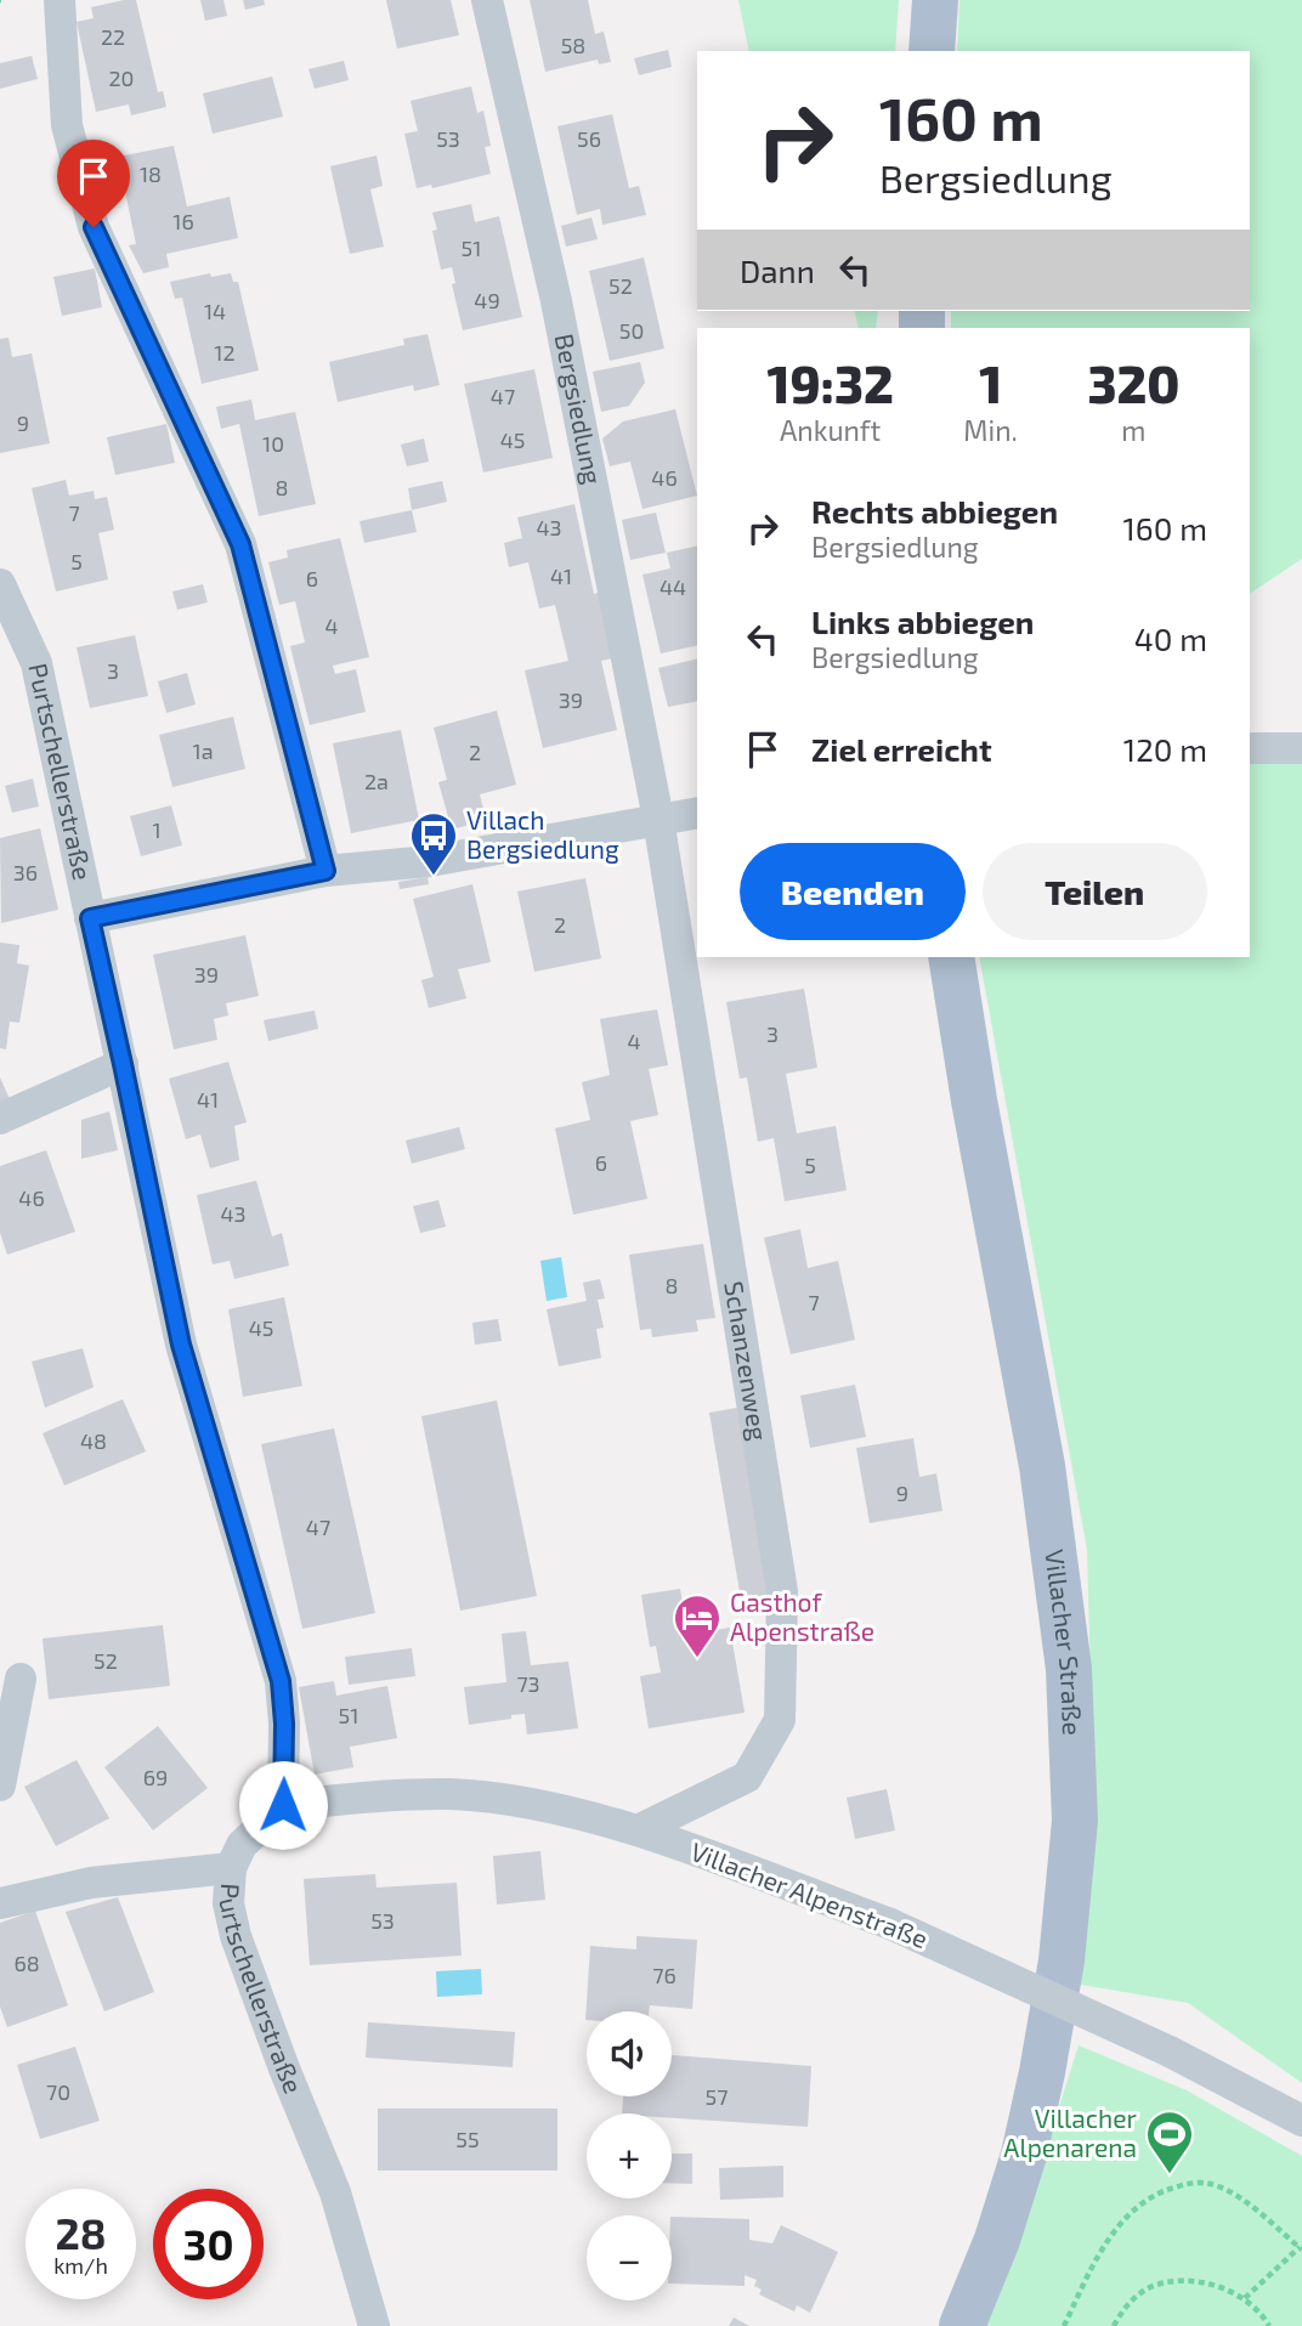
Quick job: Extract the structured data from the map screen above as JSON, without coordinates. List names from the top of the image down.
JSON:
{
  "streets": {
    "main road": ["Villacher Straße"],
    "street": [
      "Bergsiedlung",
      "Purtschellerstraße",
      "Schanzenweg",
      "Villacher Alpenstraße"
    ]
  },
  "crossings": [
    ["Bergsiedlung", "Schanzenweg"],
    ["Purtschellerstraße", "Villacher Alpenstraße"],
    ["Schanzenweg", "Villacher Alpenstraße"]
  ],
  "places": {
    "bus stop": ["Villach Bergsiedlung"],
    "hotel": ["Gasthof Alpenstraße"],
    "sports": ["Villacher Alpenarena"]
  },
  "house_numbers": [
    "22",
    "58",
    "20",
    "53",
    "56",
    "18",
    "16",
    "51",
    "52",
    "49",
    "14",
    "50",
    "12",
    "47",
    "9",
    "45",
    "10",
    "46",
    "8",
    "7",
    "43",
    "5",
    "41",
    "6",
    "44",
    "4",
    "3",
    "39",
    "1a",
    "2",
    "2a",
    "1",
    "36",
    "2",
    "39",
    "3",
    "4",
    "41",
    "6",
    "5",
    "46",
    "43",
    "8",
    "7",
    "45",
    "48",
    "9",
    "47",
    "52",
    "73",
    "51",
    "69",
    "53",
    "68",
    "76",
    "70",
    "57",
    "55"
  ],
  "page": {
    "turn": ["160 m", "Bergsiedlung"],
    "then": "Dann",
    "eta": [
      "19:32",
      "Ankunft",
      "1",
      "Min.",
      "320",
      "m"
    ],
    "list": [
      {
        "name": "Rechts abbiegen",
        "note": "Bergsiedlung",
        "value": "160 m"
      },
      {
        "name": "Links abbiegen",
        "note": "Bergsiedlung",
        "value": "40 m"
      },
      {
        "name": "Ziel erreicht",
        "value": "120 m"
      }
    ],
    "buttons": ["Beenden", "Teilen"],
    "map_buttons": ["+", "−"],
    "speed": "28 km/h",
    "limit": "30"
  }
}
